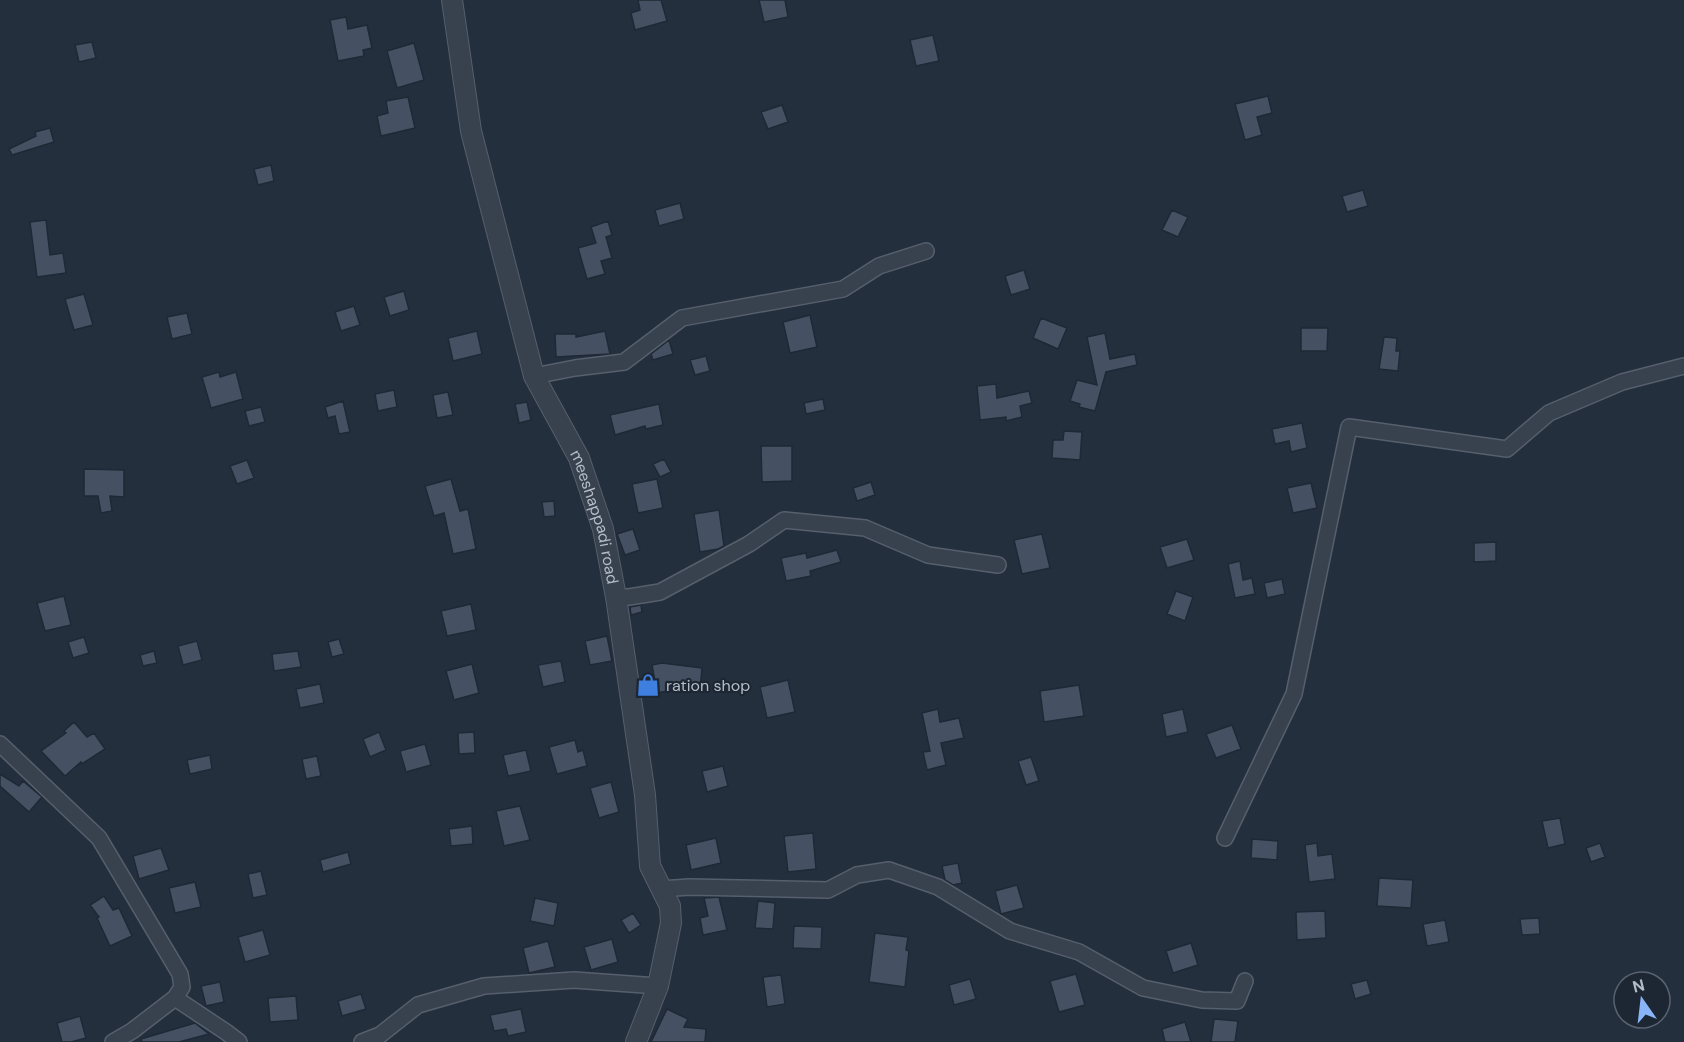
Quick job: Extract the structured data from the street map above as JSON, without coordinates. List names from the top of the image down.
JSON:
{
  "streets": {
    "street": ["meeshappadi road"]
  },
  "places": {
    "shop": ["ration shop"]
  },
  "north": "top"
}
